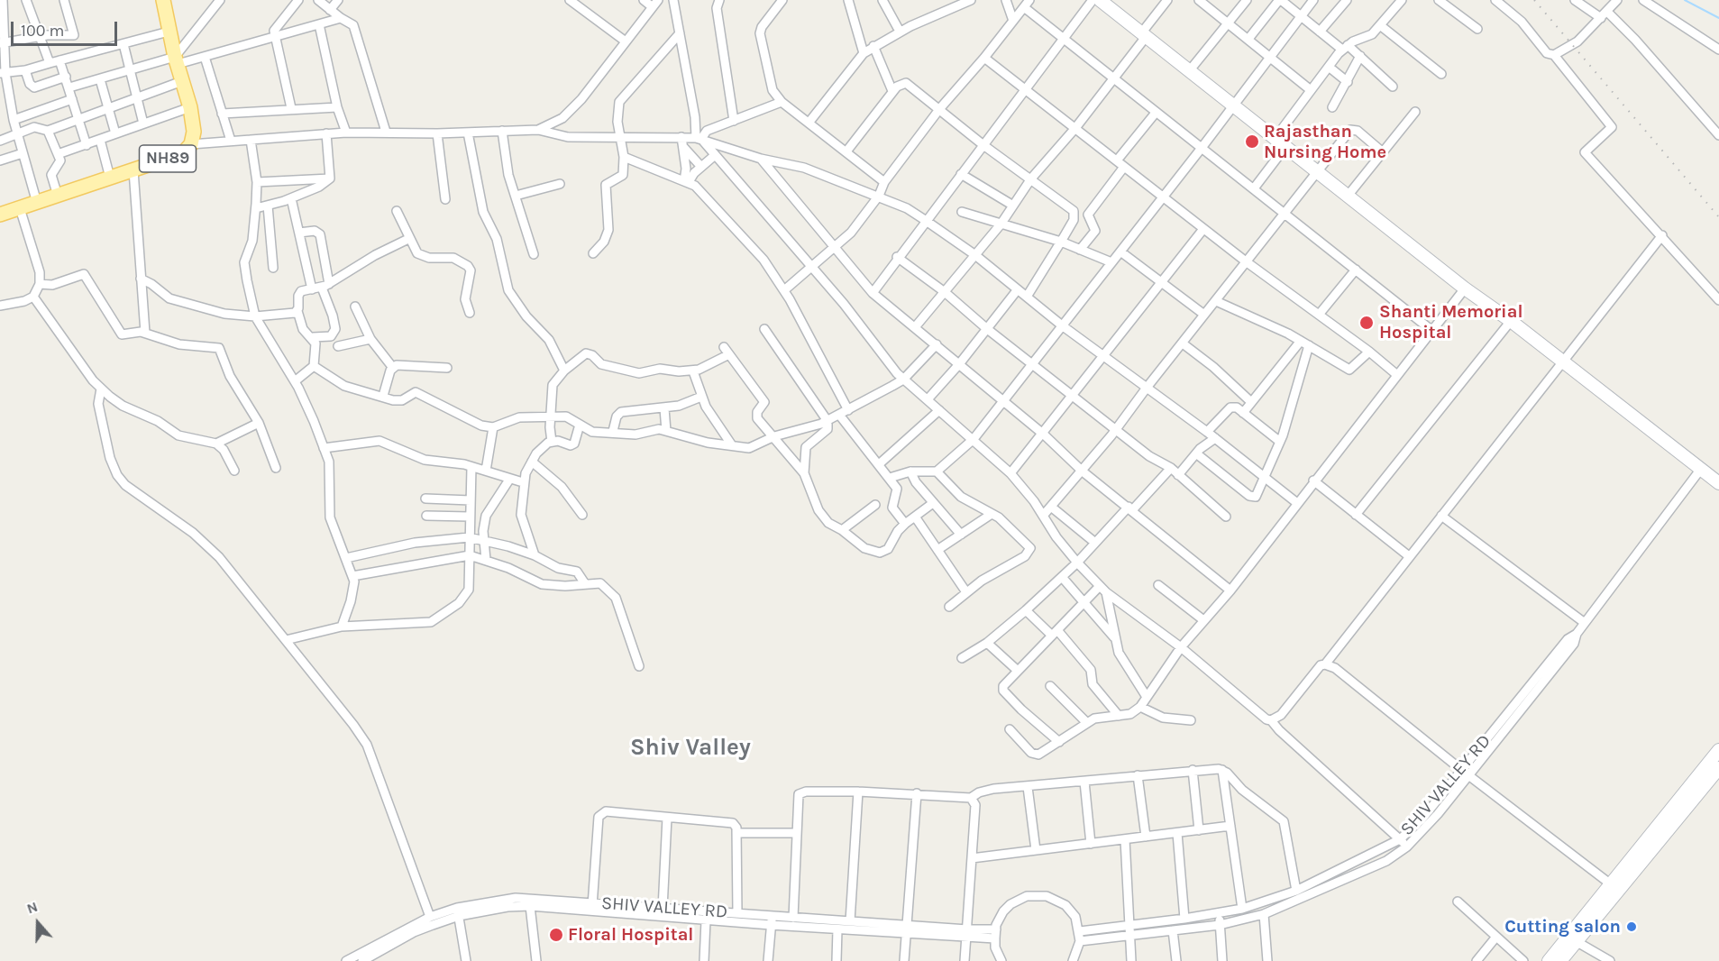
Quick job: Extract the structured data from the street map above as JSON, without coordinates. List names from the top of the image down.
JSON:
{
  "streets": {
    "main road": ["NH89"],
    "street": ["SHIV VALLEY RD"]
  },
  "districts": ["Shiv Valley"],
  "places": [
    "Rajasthan Nursing Home",
    "Shanti Memorial Hospital",
    "Cutting salon",
    "Floral Hospital"
  ],
  "scale_bar": "100 m",
  "north": "top"
}
